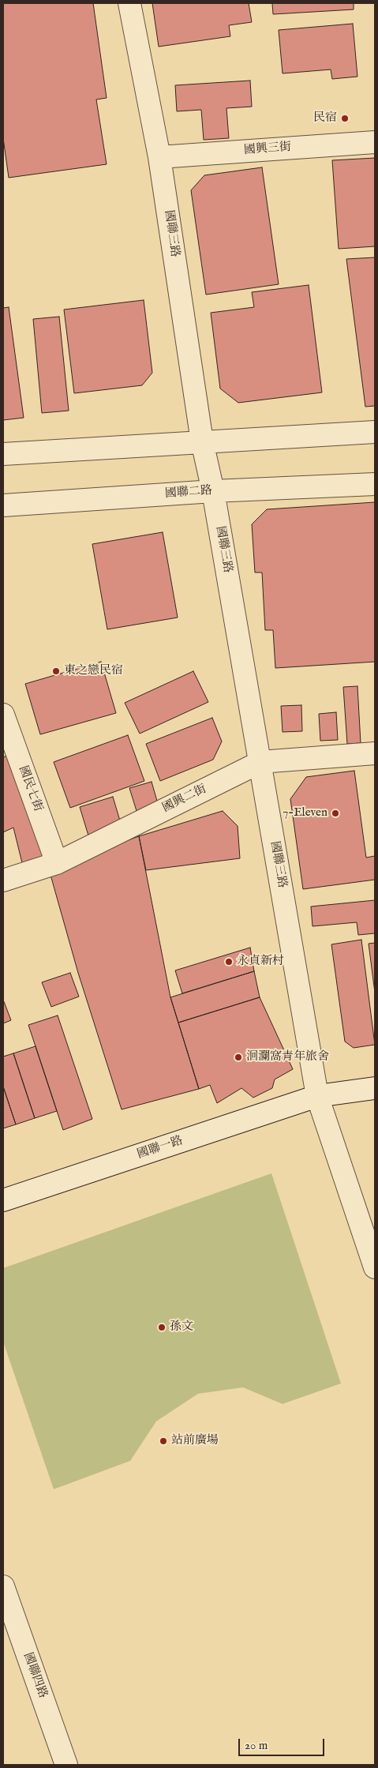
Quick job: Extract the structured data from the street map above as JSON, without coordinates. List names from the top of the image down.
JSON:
{
  "streets": {
    "street": [
      "國興三街",
      "國聯三路",
      "國聯二路",
      "國民七街",
      "國興二街",
      "國聯一路",
      "國聯四路"
    ]
  },
  "crossings": [
    ["國興三街", "國聯三路"],
    ["國聯三路", "國聯二路"],
    ["國聯三路", "國興二街"],
    ["國聯三路", "國聯一路"],
    ["國民七街", "國興二街"]
  ],
  "places": [
    "民宿",
    "東之戀民宿",
    "7-Eleven",
    "永貞新村",
    "洄瀾窩青年旅舍",
    "孫文",
    "站前廣場"
  ],
  "scale_bar": "20 m"
}
